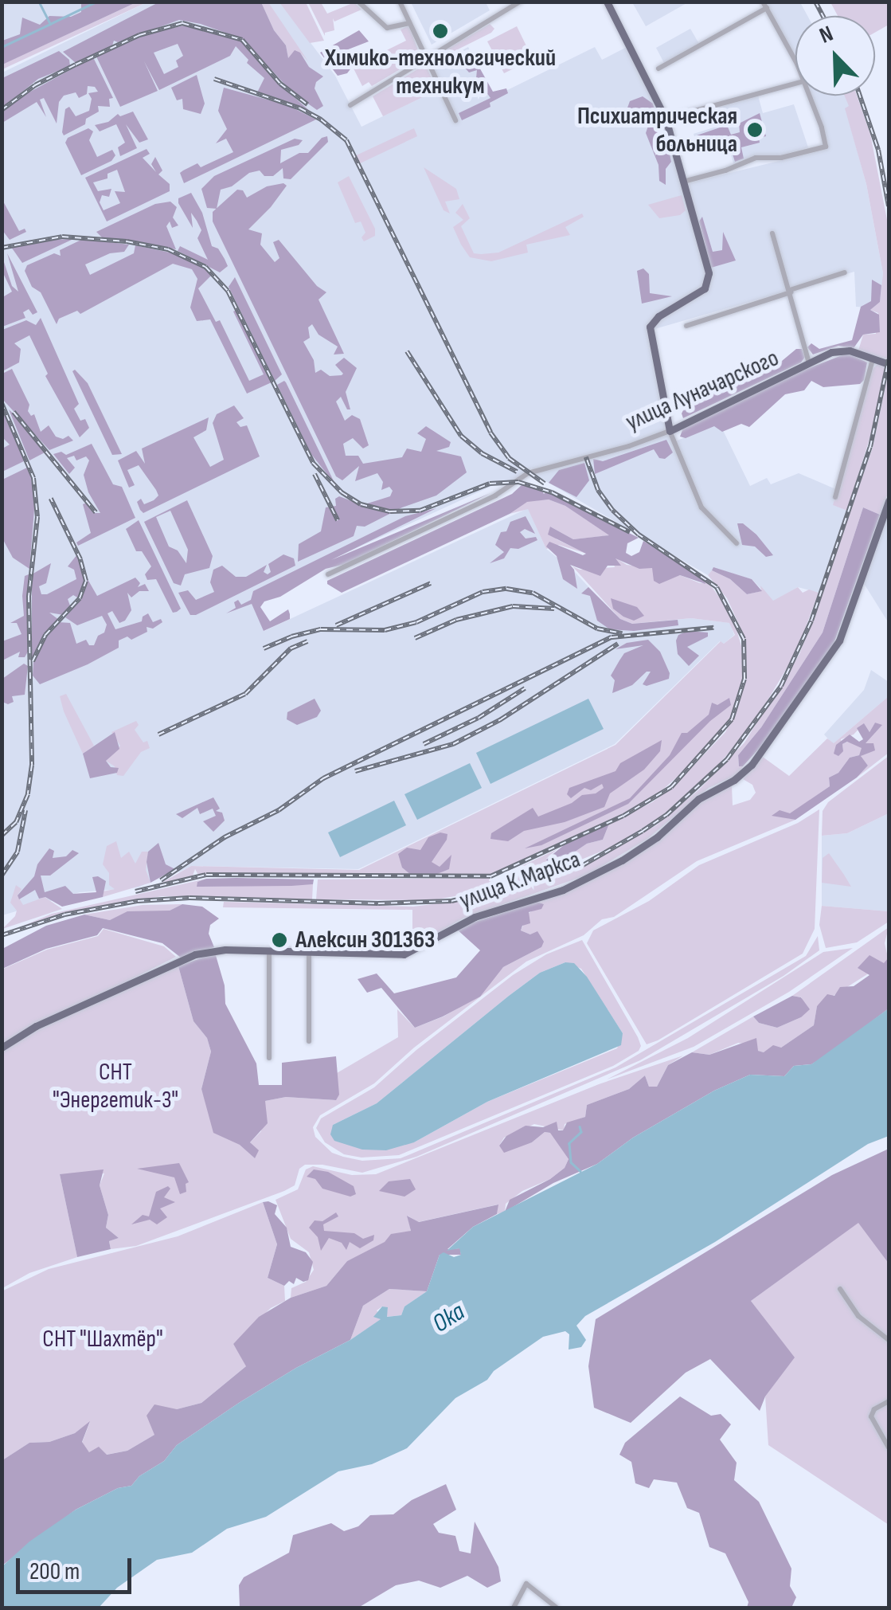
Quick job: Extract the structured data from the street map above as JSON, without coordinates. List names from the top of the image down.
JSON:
{
  "streets": {
    "main road": ["улица Луначарского", "улица К.Маркса"]
  },
  "water": ["Ока"],
  "parks": ["СНТ \"Энергетик-3\"", "СНТ \"Шахтёр\""],
  "places": ["Химико-технологический техникум", "Психиатрическая больница", "Алексин 301363"],
  "scale_bar": "200 m",
  "north": "top left"
}
